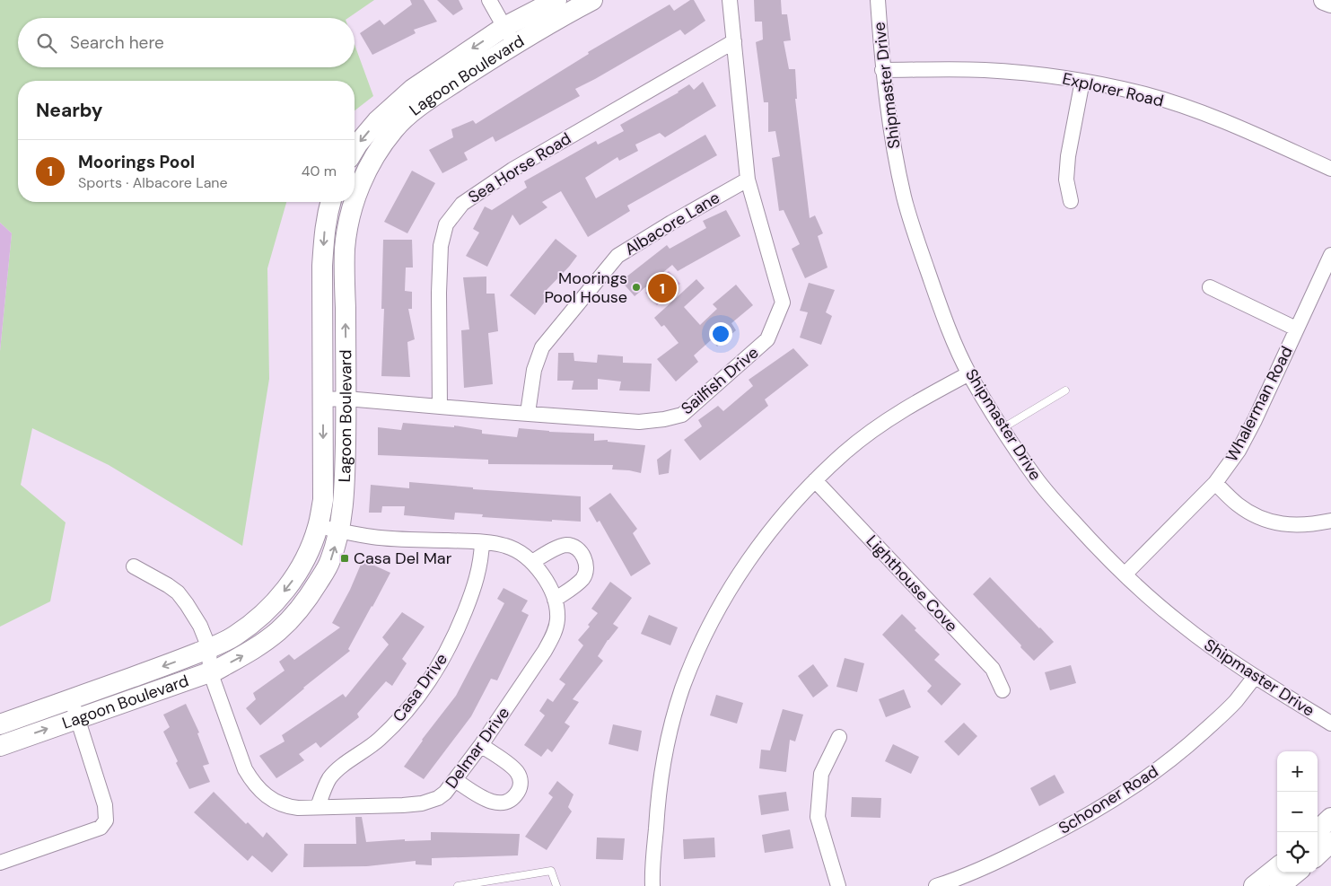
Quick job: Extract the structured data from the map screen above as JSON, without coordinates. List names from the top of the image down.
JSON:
{
  "streets": {
    "street": [
      "Lagoon Boulevard",
      "Shipmaster Drive",
      "Explorer Road",
      "Sea Horse Road",
      "Albacore Lane",
      "Sailfish Drive",
      "Whalerman Road",
      "Lighthouse Cove",
      "Casa Drive",
      "Delmar Drive",
      "Schooner Road"
    ]
  },
  "crossings": [
    ["Lagoon Boulevard", "Sailfish Drive"],
    ["Lagoon Boulevard", "Delmar Drive"],
    ["Shipmaster Drive", "Explorer Road"],
    ["Shipmaster Drive", "Whalerman Road"],
    ["Shipmaster Drive", "Schooner Road"],
    ["Sea Horse Road", "Sailfish Drive"],
    ["Albacore Lane", "Sailfish Drive"],
    ["Casa Drive", "Delmar Drive"]
  ],
  "places": {
    "other": ["Moorings Pool House"],
    "transit": ["Casa Del Mar"]
  },
  "page": {
    "search": "Search here",
    "heading": "Nearby",
    "list": [
      {
        "mark": "1",
        "name": "Moorings Pool",
        "note": "Sports · Albacore Lane",
        "value": "40 m"
      }
    ],
    "pins": "1",
    "map_buttons": ["+", "−"]
  }
}
